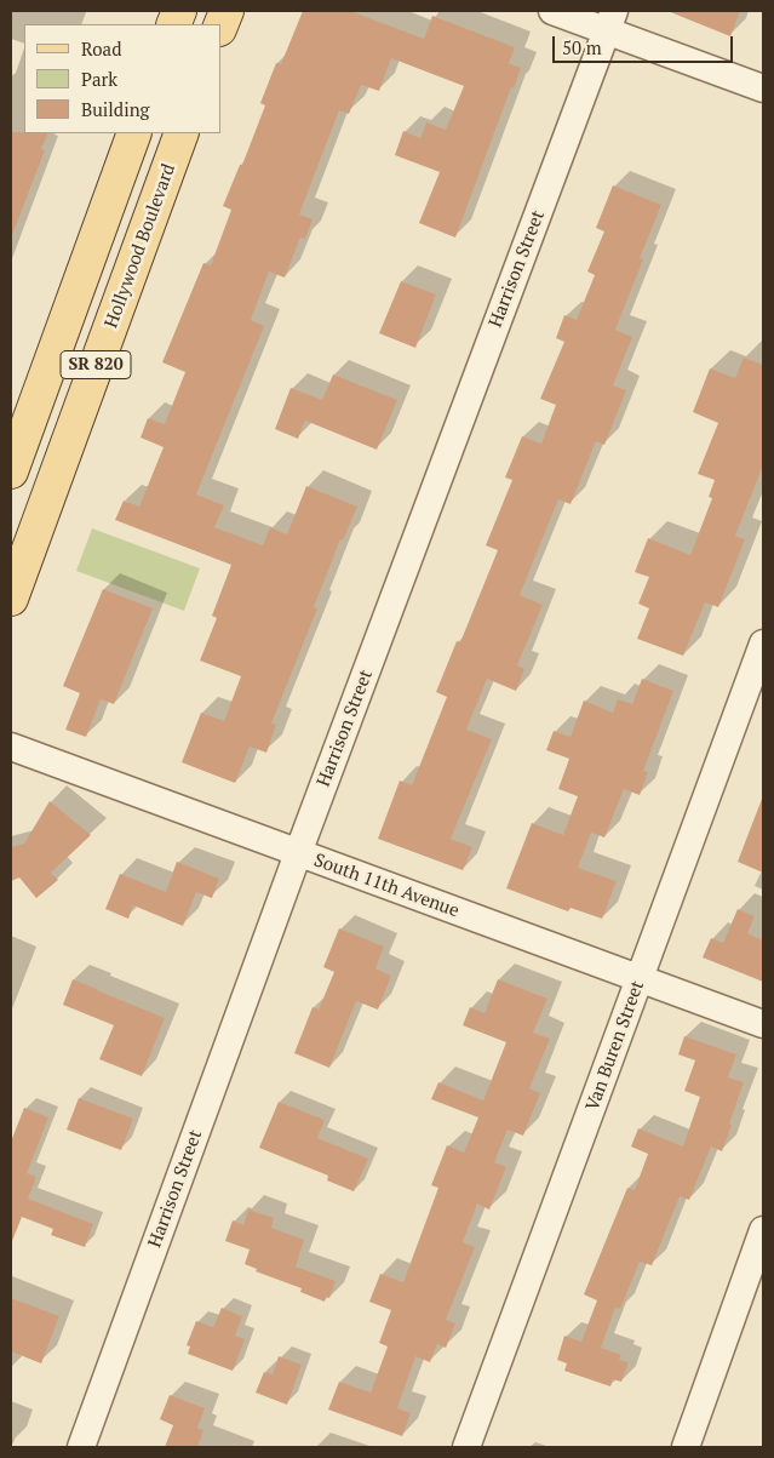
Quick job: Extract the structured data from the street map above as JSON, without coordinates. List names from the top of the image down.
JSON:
{
  "streets": {
    "main road": ["Hollywood Boulevard", "SR 820"],
    "street": ["Harrison Street", "South 11th Avenue", "Van Buren Street"]
  },
  "crossings": [
    ["Harrison Street", "South 11th Avenue"],
    ["South 11th Avenue", "Van Buren Street"]
  ],
  "legend": ["Road", "Park", "Building"],
  "scale_bar": "50 m"
}
